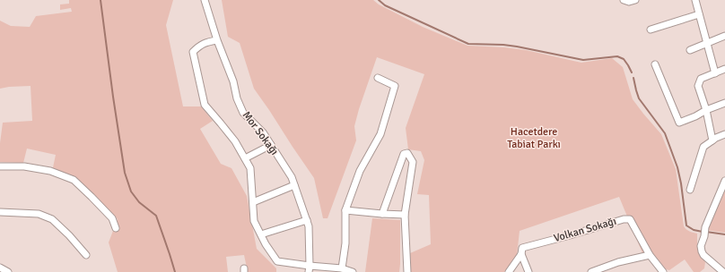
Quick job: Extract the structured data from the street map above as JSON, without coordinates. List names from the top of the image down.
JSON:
{
  "streets": {
    "street": ["Mor Sokağı", "Volkan Sokağı"]
  },
  "parks": ["Hacetdere Tabiat Parkı"]
}
